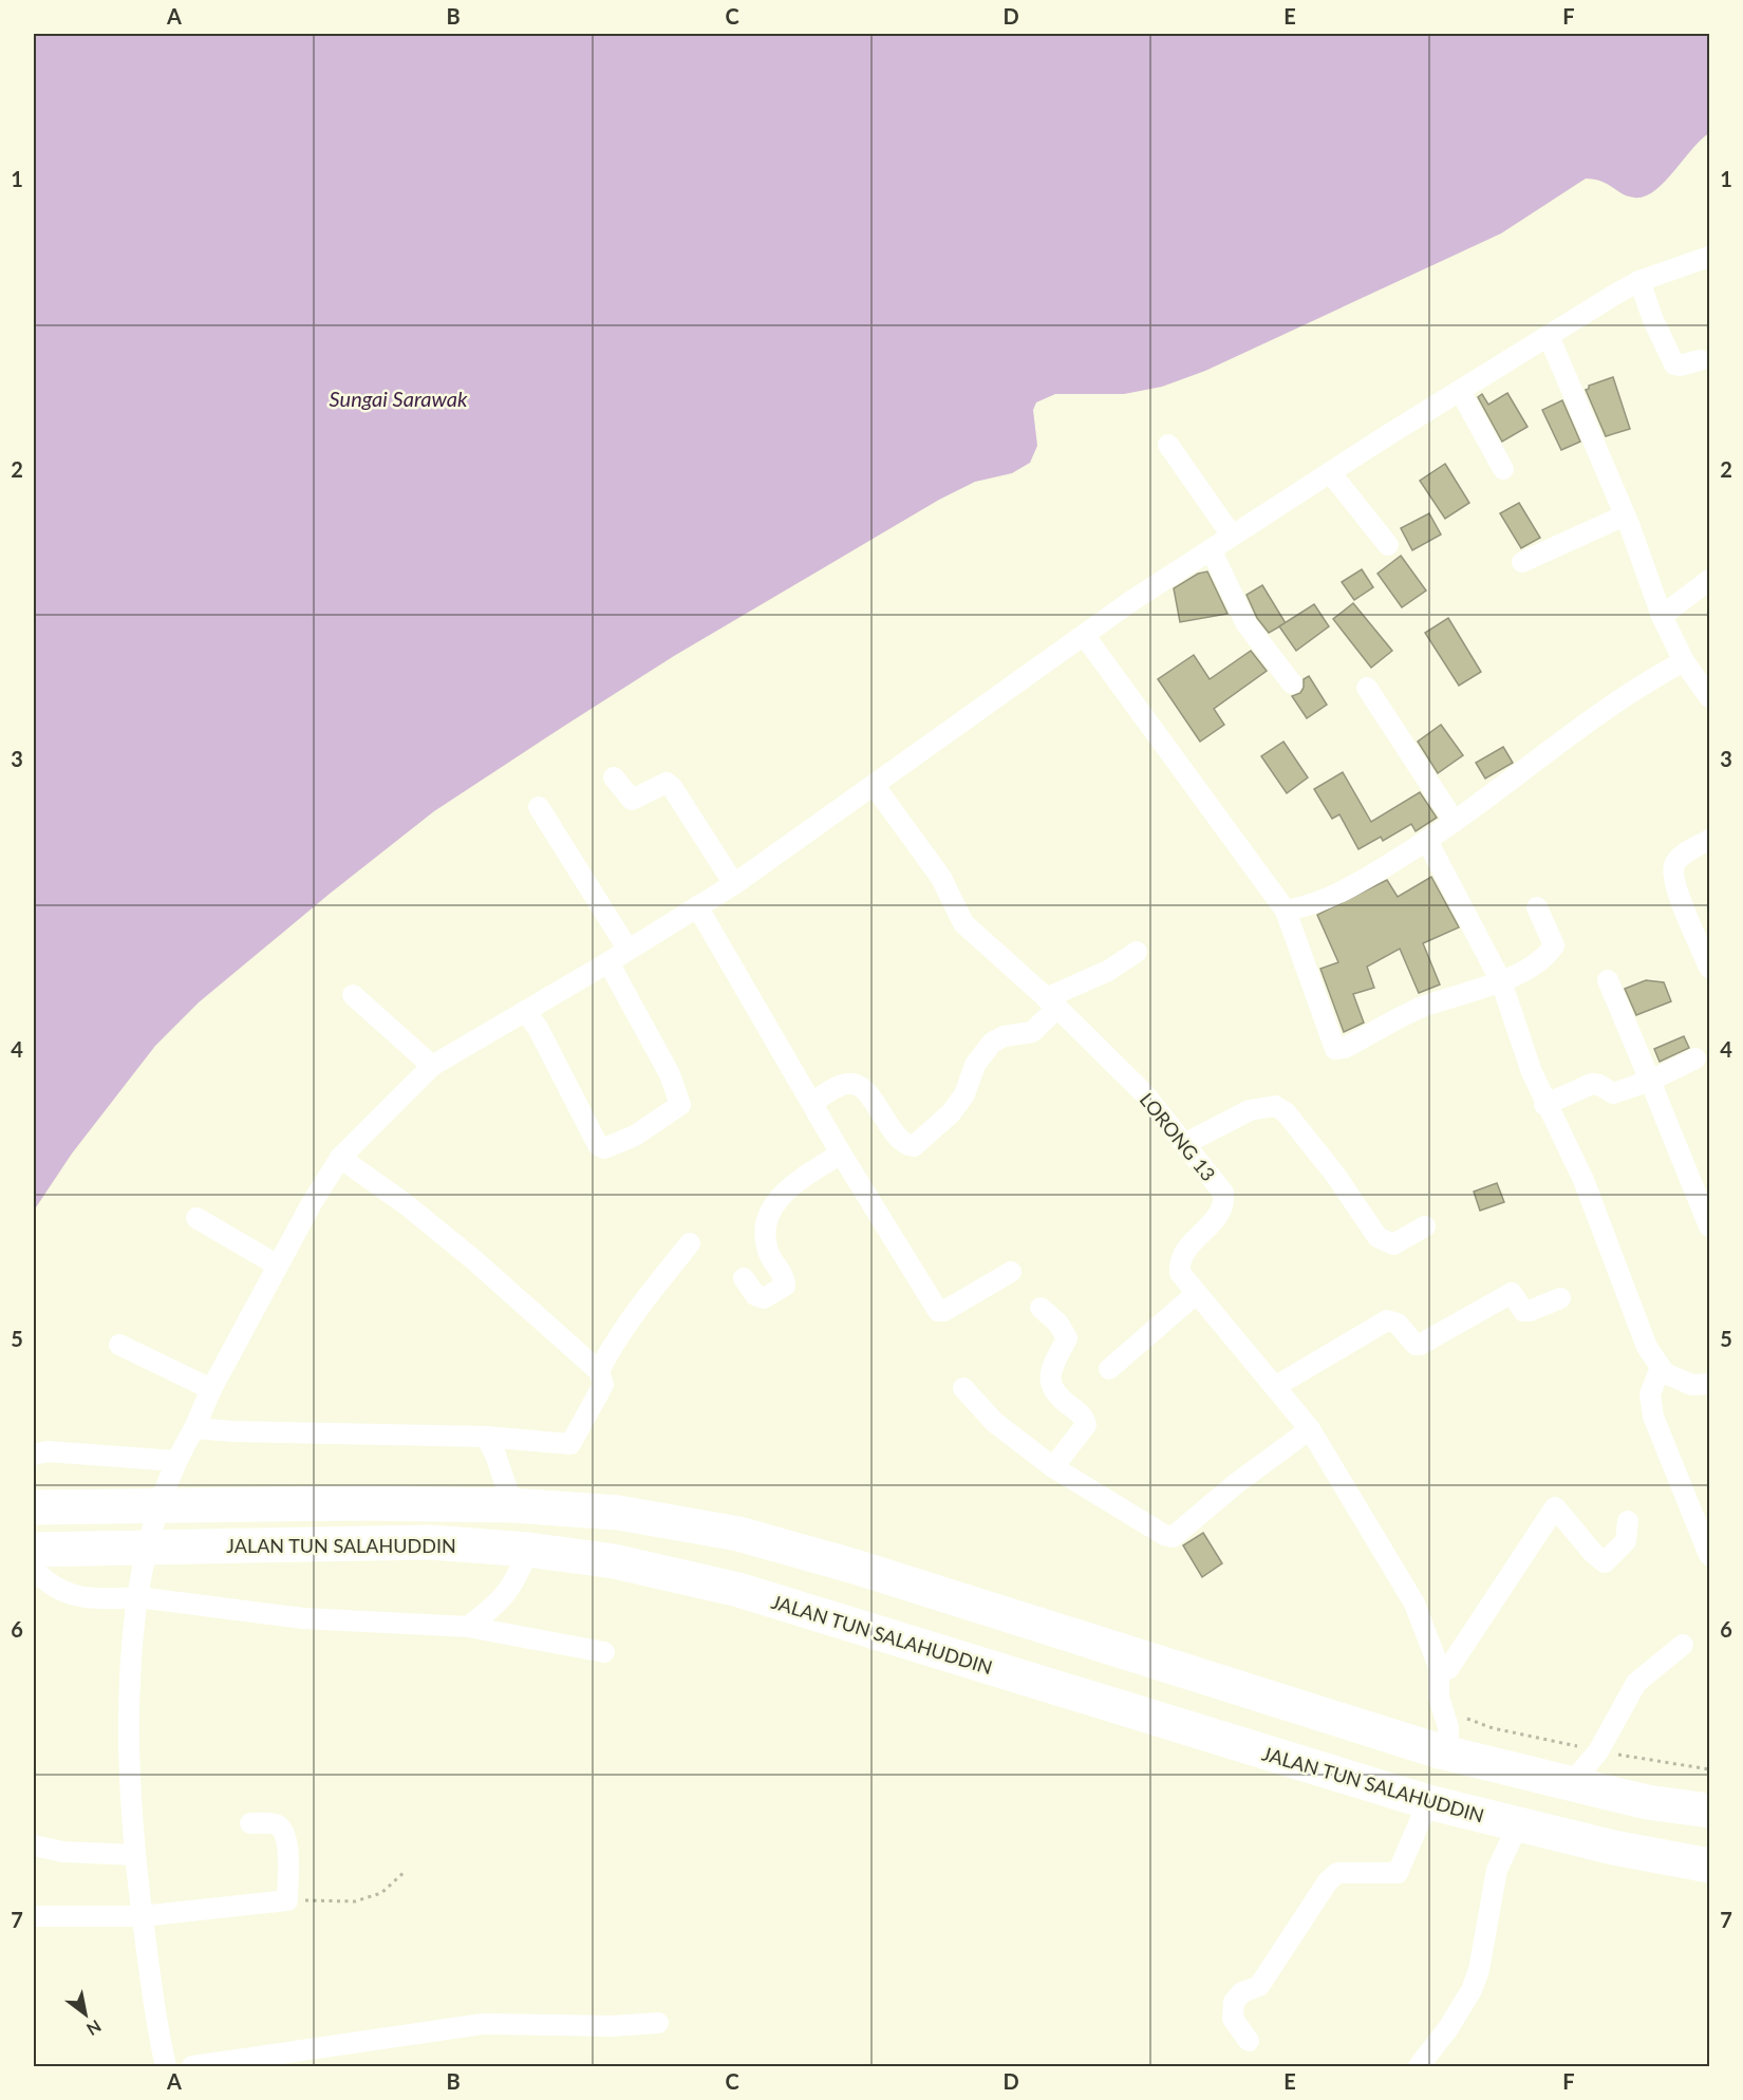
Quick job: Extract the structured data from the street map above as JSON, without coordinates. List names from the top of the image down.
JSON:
{
  "streets": {
    "highway": ["JALAN TUN SALAHUDDIN"],
    "street": ["LORONG 13"]
  },
  "water": ["Sungai Sarawak"],
  "north": "bottom right",
  "grid": {
    "columns": [
      "A",
      "B",
      "C",
      "D",
      "E",
      "F"
    ],
    "rows": [
      "1",
      "2",
      "3",
      "4",
      "5",
      "6",
      "7"
    ]
  }
}
